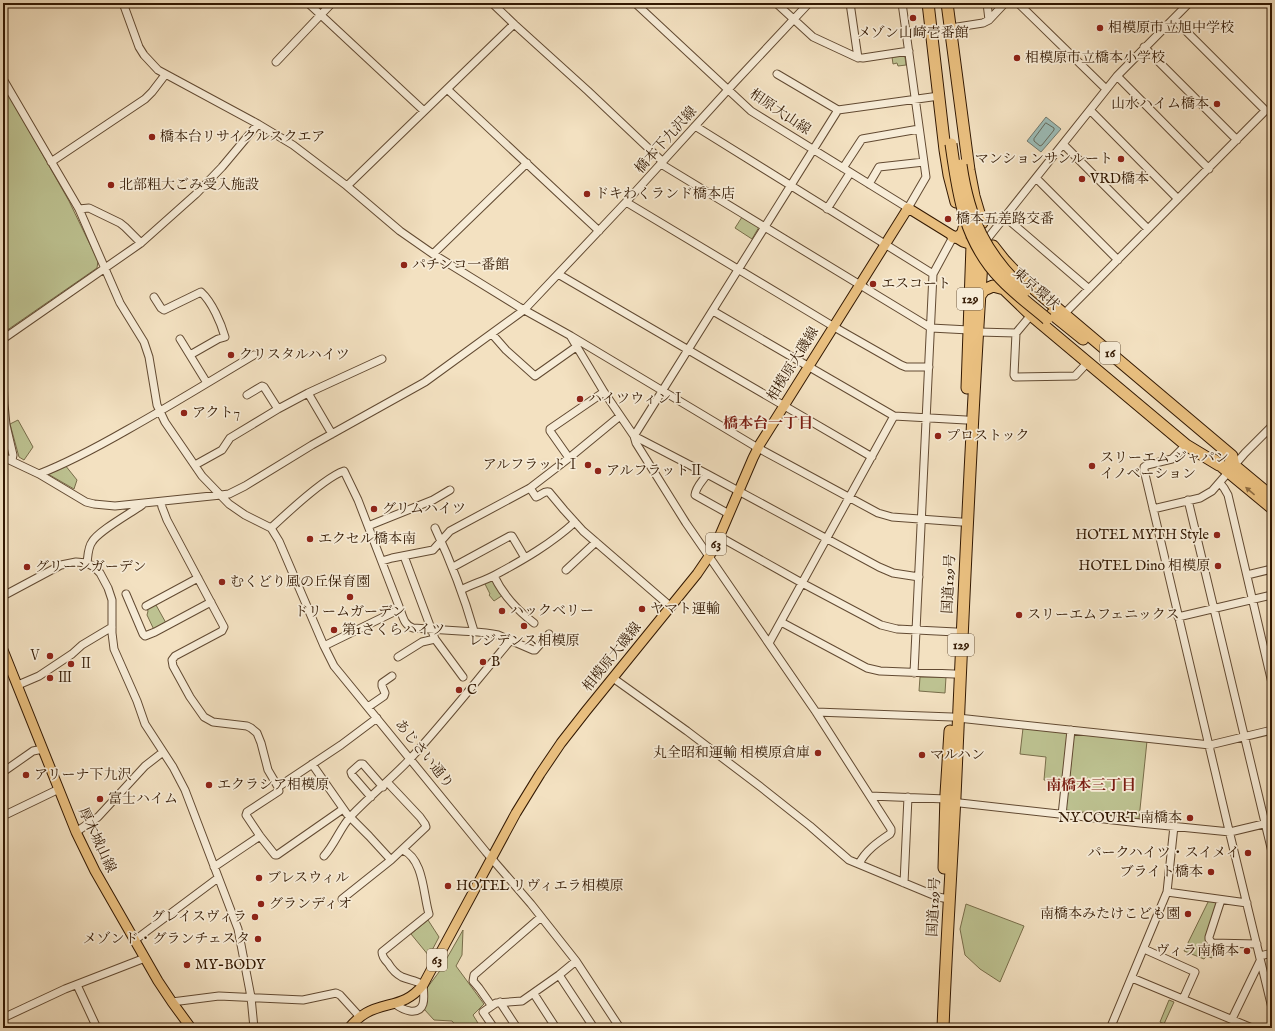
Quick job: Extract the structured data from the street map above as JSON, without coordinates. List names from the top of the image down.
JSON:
{
  "streets": {
    "highway": [
      "東京環状",
      "129",
      "16",
      "国道129号"
    ],
    "main road": ["相模原大磯線", "63", "厚木城山線"],
    "street": ["相原大山線", "橋本下九沢線", "あじさい通り"]
  },
  "crossings": [
    ["相原大山線", "橋本下九沢線"],
    ["相原大山線", "相模原大磯線"],
    ["東京環状", "16"],
    ["16", "国道129号"],
    ["相模原大磯線", "あじさい通り"]
  ],
  "districts": ["橋本台一丁目", "南橋本三丁目"],
  "places": [
    "メゾン山崎壱番館",
    "相模原市立旭中学校",
    "相模原市立橋本小学校",
    "山水ハイム橋本",
    "橋本台リサイクルスクエア",
    "マンションサンルート",
    "VRD橋本",
    "北部粗大ごみ受入施設",
    "ドキわくランド橋本店",
    "橋本五差路交番",
    "パチンコ一番館",
    "エスコート",
    "クリスタルハイツ",
    "ハイツウィンⅠ",
    "アクト7",
    "プロストック",
    "アルフラットⅠ",
    "スリーエム ジャパン イノベーション",
    "アルフラットⅡ",
    "グリムハイツ",
    "HOTEL MYTH Style",
    "エクセル橋本南",
    "HOTEL Dino 相模原",
    "グリーンガーデン",
    "むくどり風の丘保育園",
    "ドリームガーデン",
    "ヤマト運輸",
    "ハックベリー",
    "スリーエムフェニックス",
    "レジデンス相模原",
    "第1さくらハイツ",
    "Ⅴ",
    "B",
    "Ⅱ",
    "Ⅲ",
    "C",
    "丸全昭和運輸 相模原倉庫",
    "マルハン",
    "アリーナ下九沢",
    "エクラシア相模原",
    "富士ハイム",
    "NY COURT 南橋本",
    "パークハイツ・スイメイ",
    "ブライト橋本",
    "ブレスウィル",
    "HOTEL リヴィエラ相模原",
    "グランディオ",
    "南橋本みたけこども園",
    "グレイスヴィラ",
    "メゾンド・グランチェスタ",
    "ヴィラ南橋本",
    "MY-BODY"
  ]
}
